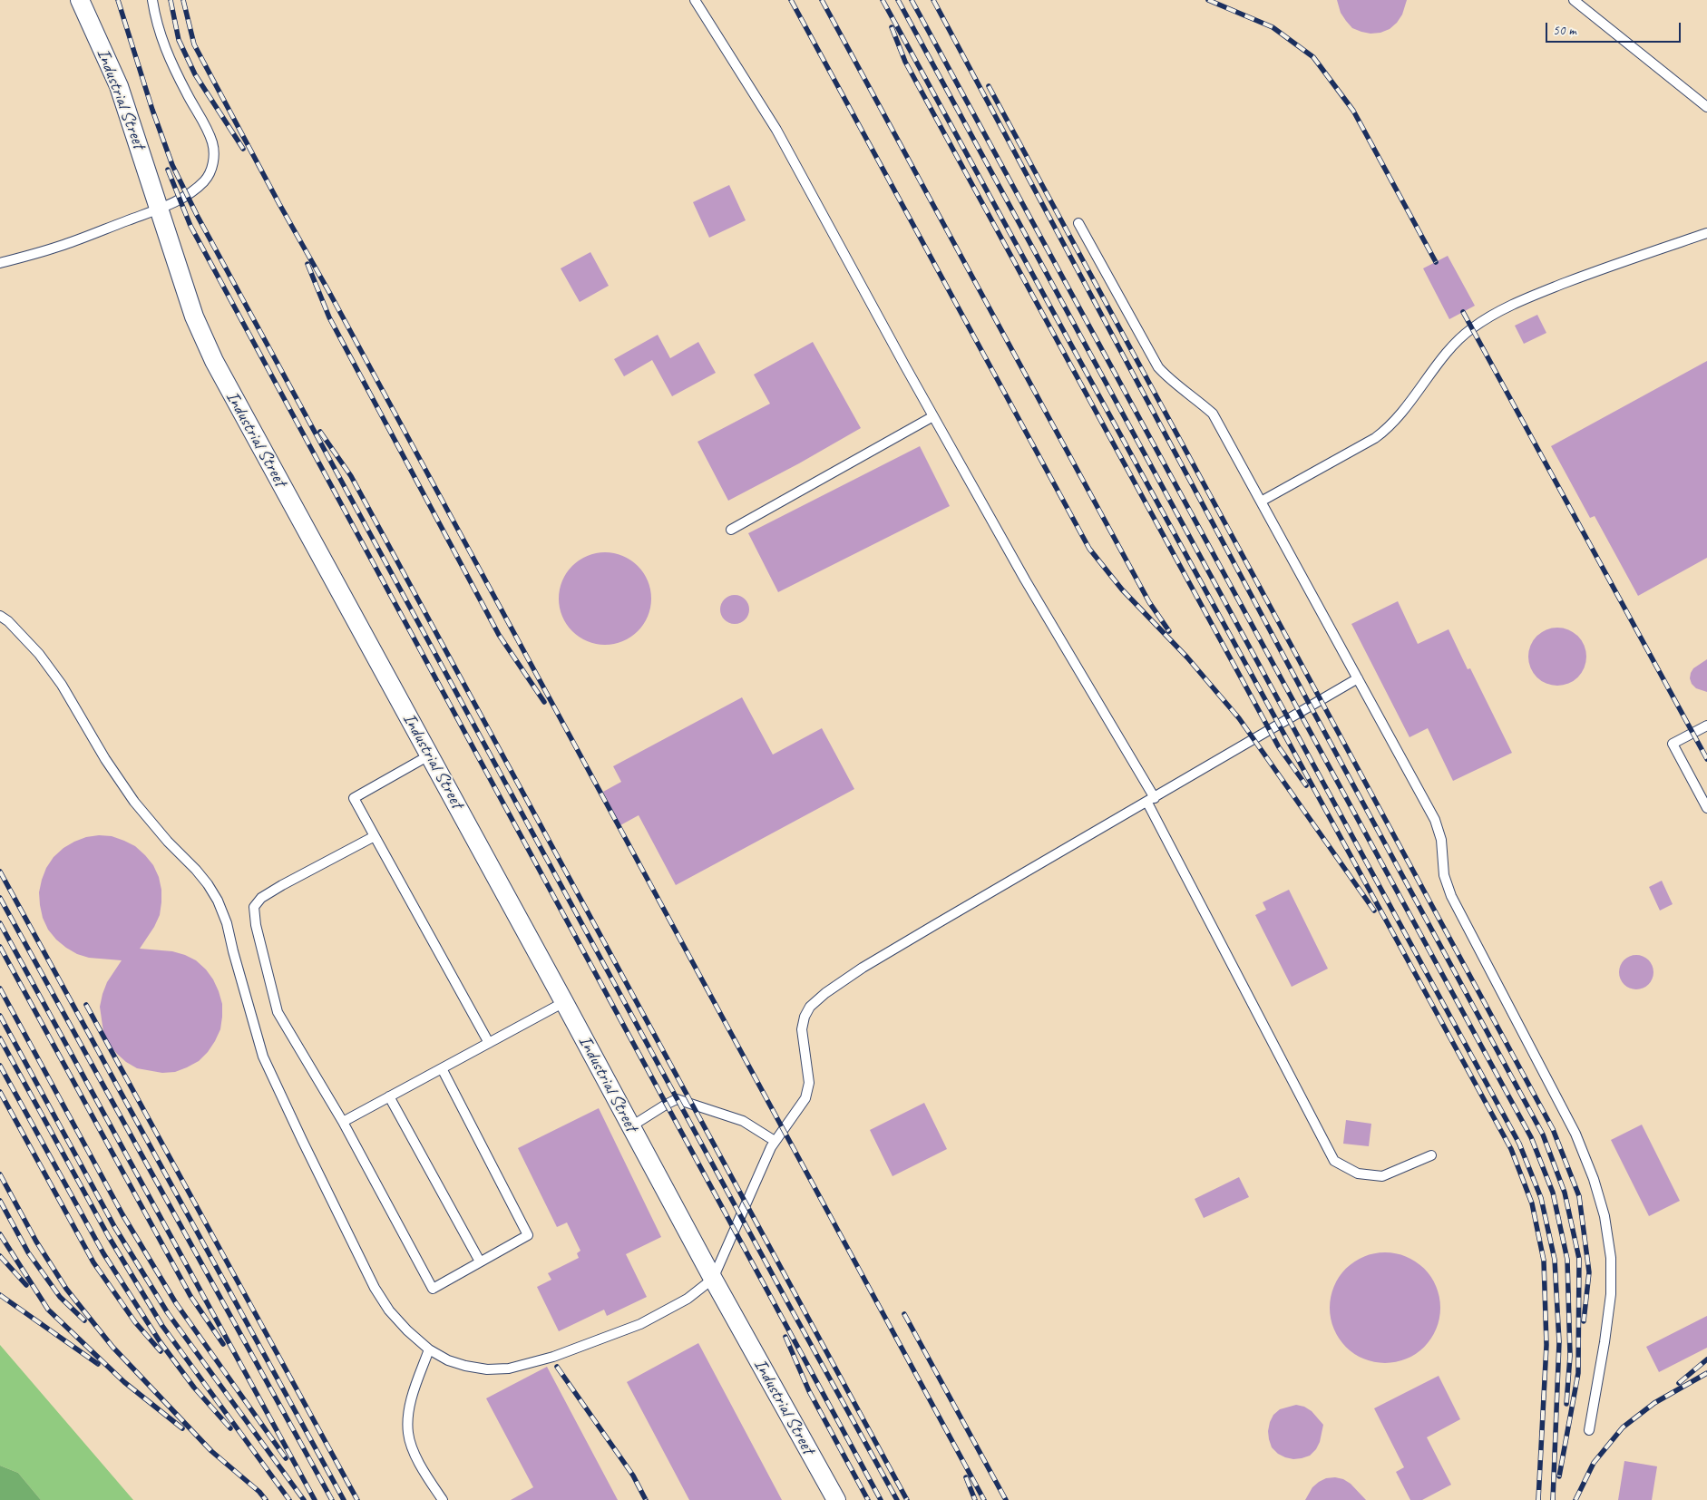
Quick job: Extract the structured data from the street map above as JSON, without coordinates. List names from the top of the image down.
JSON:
{
  "streets": {
    "street": ["Industrial Street"]
  },
  "scale_bar": "50 m"
}
